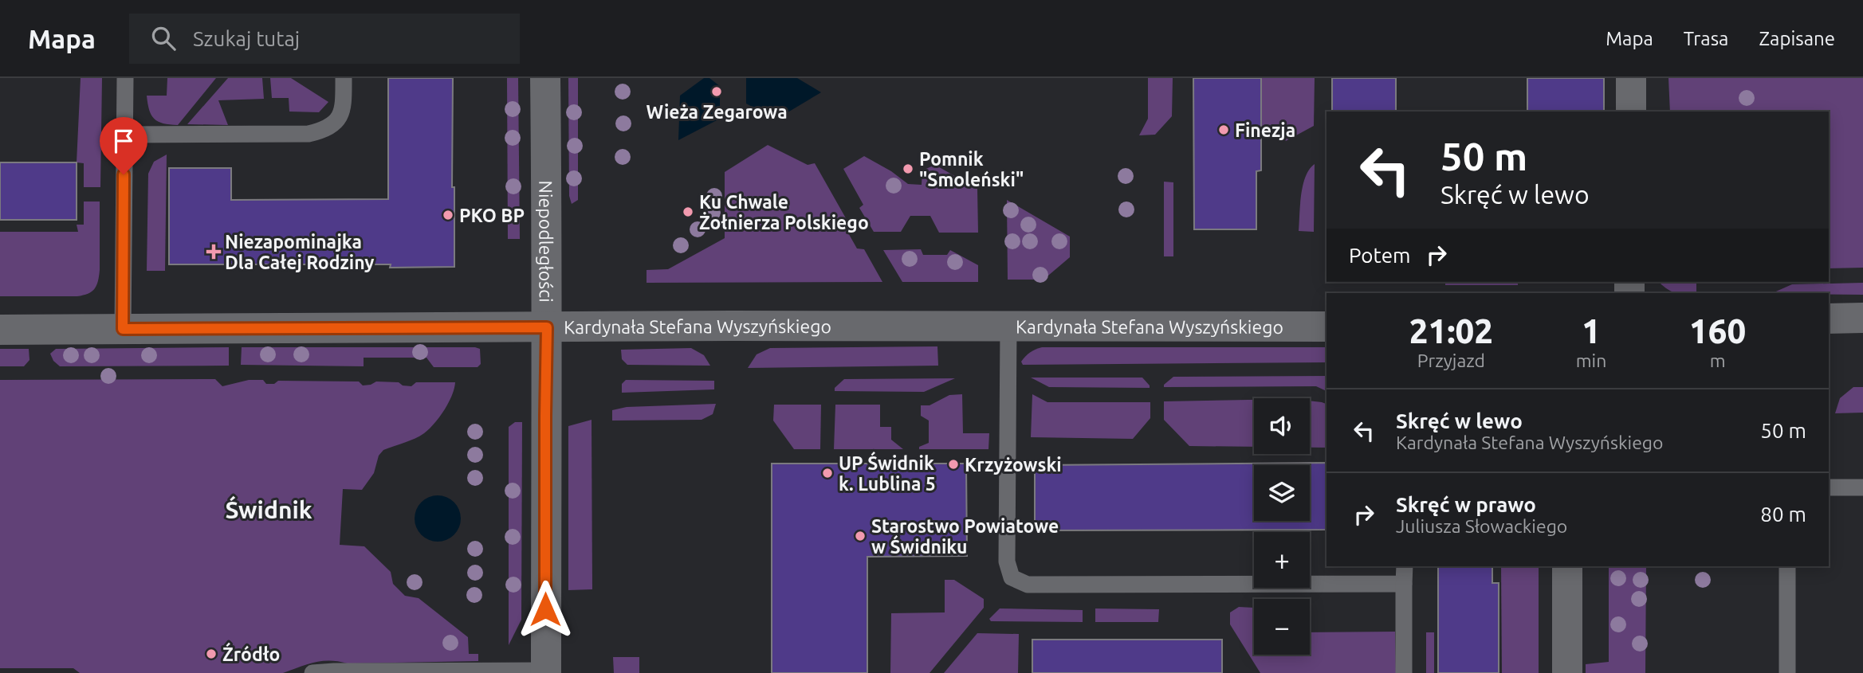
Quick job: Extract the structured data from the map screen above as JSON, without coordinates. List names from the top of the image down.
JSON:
{
  "streets": {
    "street": ["Niepodległości", "Kardynała Stefana Wyszyńskiego"]
  },
  "crossings": [
    ["Niepodległości", "Kardynała Stefana Wyszyńskiego"]
  ],
  "districts": ["Świdnik"],
  "places": {
    "other": [
      "Wieża Zegarowa",
      "Finezja",
      "Pomnik \"Smoleński\"",
      "Ku Chwale Żołnierza Polskiego",
      "PKO BP",
      "Krzyżowski",
      "UP Świdnik k. Lublina 5",
      "Starostwo Powiatowe w Świdniku",
      "Źródło"
    ],
    "health": ["Niezapominajka Dla Całej Rodziny"]
  },
  "page": {
    "header": "Mapa",
    "search": "Szukaj tutaj",
    "nav": ["Mapa", "Trasa", "Zapisane"],
    "turn": ["50 m", "Skręć w lewo"],
    "then": "Potem",
    "eta": [
      "21:02",
      "Przyjazd",
      "1",
      "min",
      "160",
      "m"
    ],
    "list": [
      {
        "name": "Skręć w lewo",
        "note": "Kardynała Stefana Wyszyńskiego",
        "value": "50 m"
      },
      {
        "name": "Skręć w prawo",
        "note": "Juliusza Słowackiego",
        "value": "80 m"
      }
    ],
    "map_buttons": ["+", "−"]
  }
}
